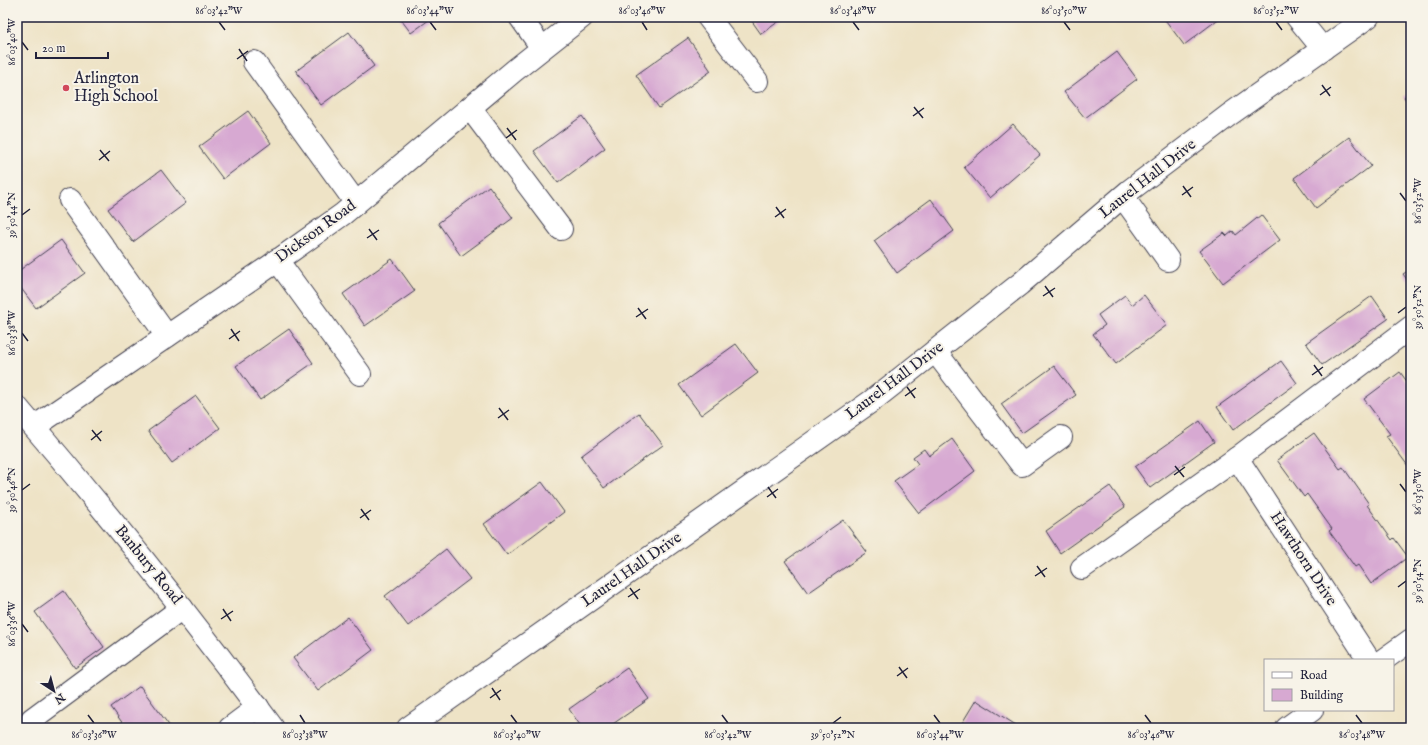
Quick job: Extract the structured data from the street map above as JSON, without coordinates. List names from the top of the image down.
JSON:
{
  "streets": {
    "street": [
      "Laurel Hall Drive",
      "Dickson Road",
      "Hawthorn Drive",
      "Banbury Road"
    ]
  },
  "crossings": [
    ["Dickson Road", "Banbury Road"]
  ],
  "places": ["Arlington High School"],
  "legend": ["Road", "Building"],
  "scale_bar": "20 m",
  "north": "bottom right",
  "coordinates": [
    "86°03'42\"W",
    "86°03'44\"W",
    "86°03'46\"W",
    "86°03'48\"W",
    "86°03'50\"W",
    "86°03'52\"W",
    "86°03'40\"W",
    "39°50'44\"N",
    "39°50'52\"N",
    "86°03'38\"W",
    "39°50'46\"N",
    "39°50'54\"N",
    "86°03'36\"W"
  ]
}
